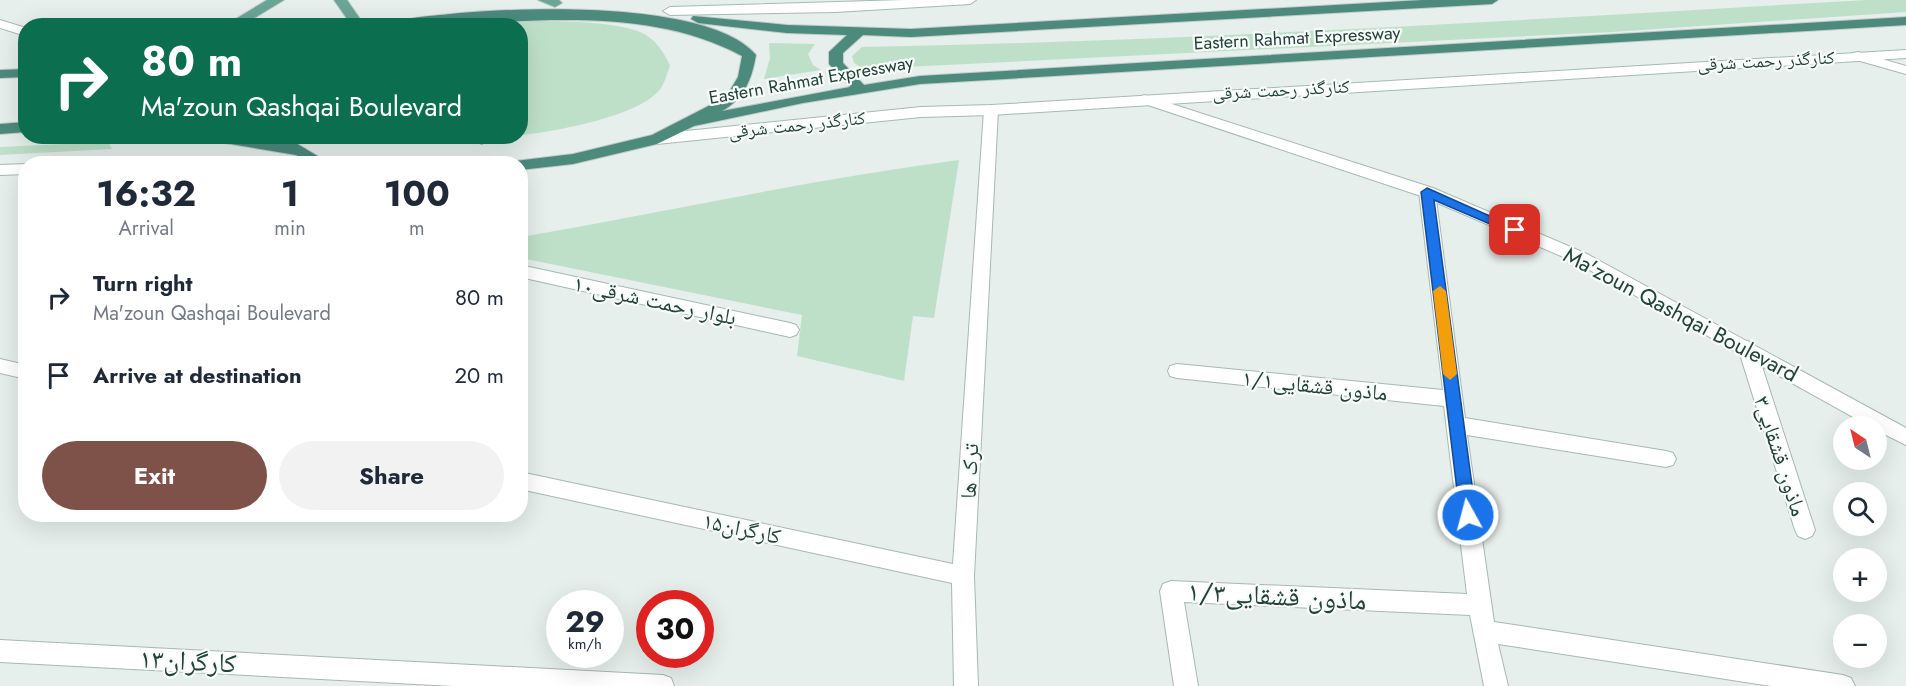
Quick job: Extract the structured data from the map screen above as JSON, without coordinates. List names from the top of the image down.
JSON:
{
  "streets": {
    "highway": ["Eastern Rahmat Expressway"],
    "street": [
      "کنارگذر رحمت شرقی",
      "۱۰بلوار رحمت شرقی",
      "Ma'zoun Qashqai Boulevard",
      "ماذون قشقایی۱/۱",
      "ماذون قشقایی۳",
      "ترک ها",
      "۱۵کارگران",
      "ماذون قشقایی۱/۳",
      "کارگران۱۳"
    ]
  },
  "crossings": [
    ["کنارگذر رحمت شرقی", "Ma'zoun Qashqai Boulevard"],
    ["کنارگذر رحمت شرقی", "ترک ها"],
    ["Ma'zoun Qashqai Boulevard", "ماذون قشقایی۳"],
    ["ترک ها", "۱۵کارگران"]
  ],
  "north": "top left",
  "page": {
    "turn": ["80 m", "Ma'zoun Qashqai Boulevard"],
    "eta": [
      "16:32",
      "Arrival",
      "1",
      "min",
      "100",
      "m"
    ],
    "list": [
      {
        "name": "Turn right",
        "note": "Ma'zoun Qashqai Boulevard",
        "value": "80 m"
      },
      {
        "name": "Arrive at destination",
        "value": "20 m"
      }
    ],
    "map_buttons": ["+", "−"],
    "buttons": ["Exit", "Share"],
    "speed": "29 km/h",
    "limit": "30"
  }
}
